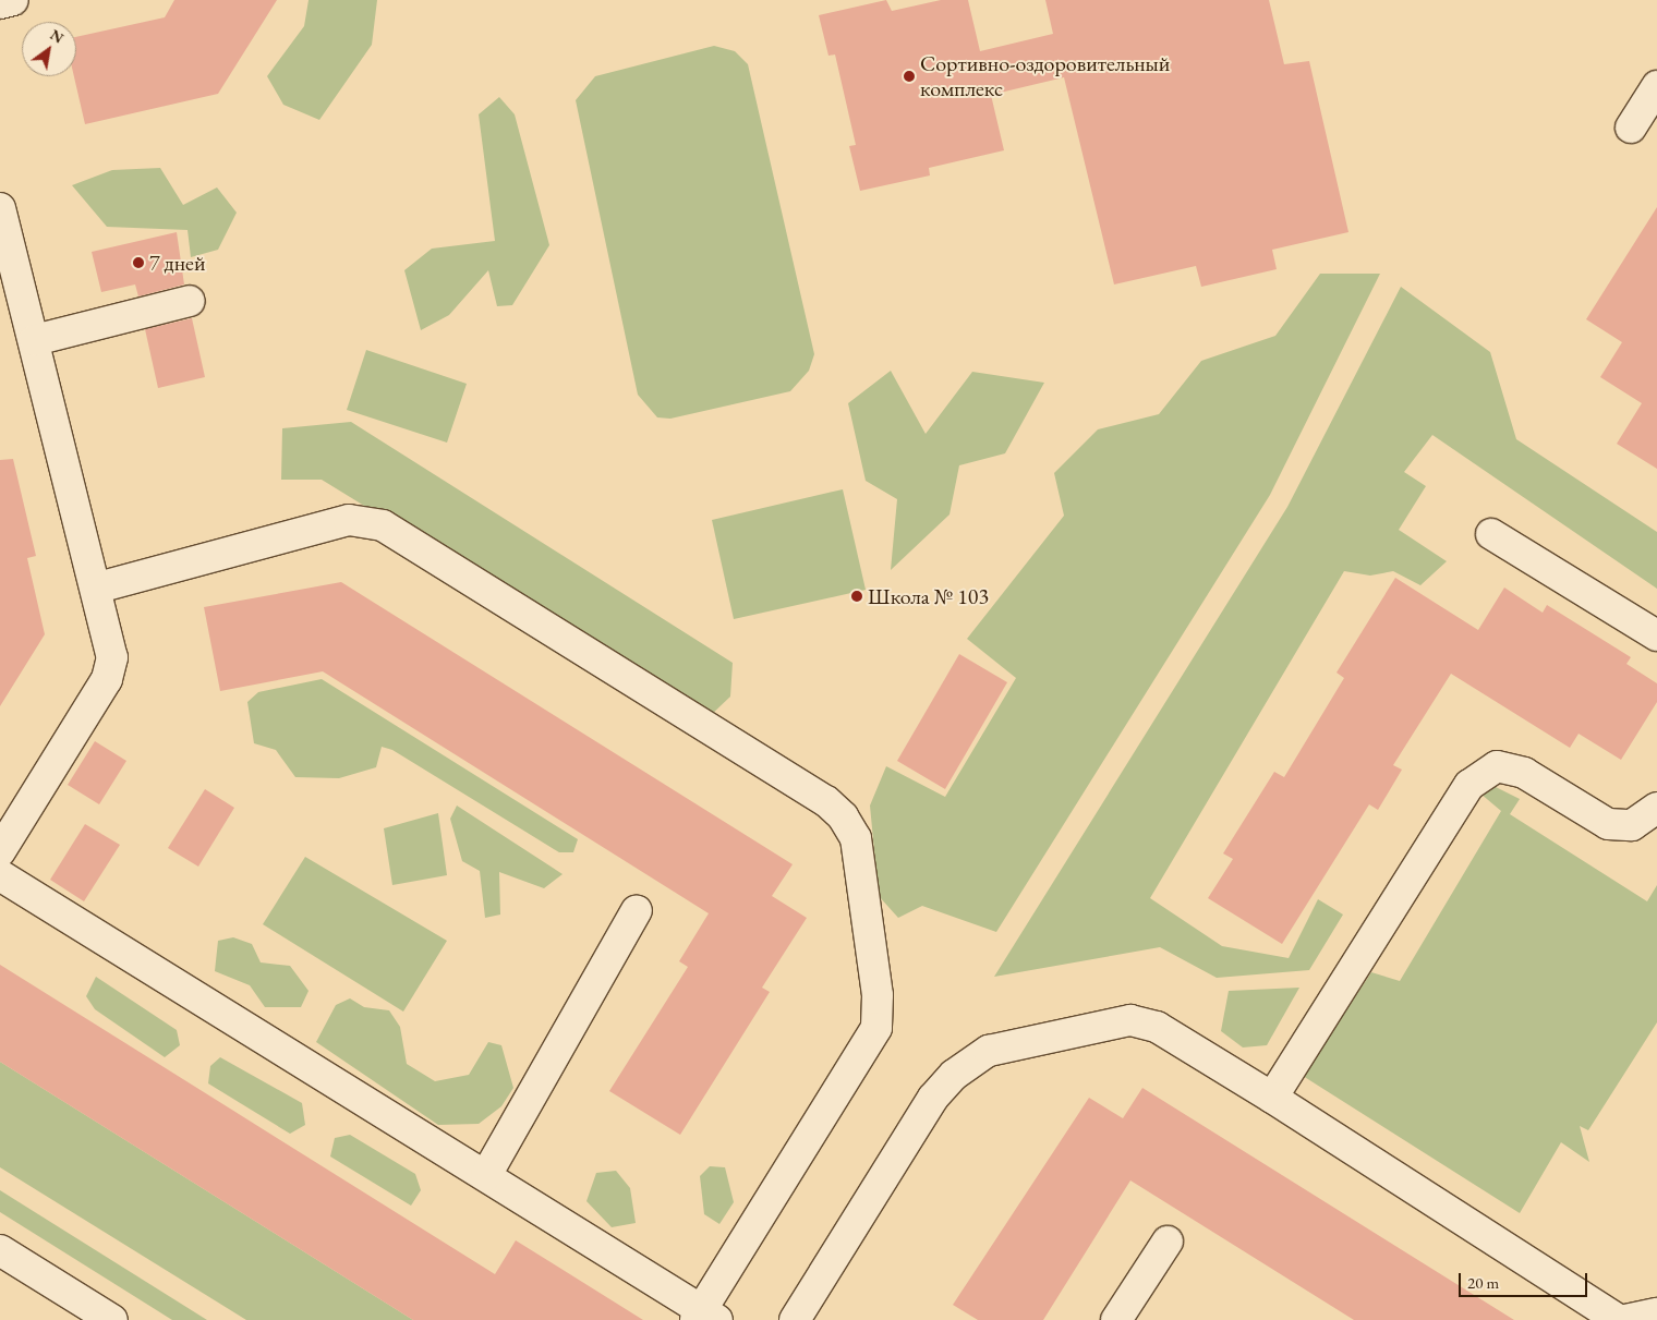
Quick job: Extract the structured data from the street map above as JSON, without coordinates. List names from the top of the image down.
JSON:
{
  "places": ["Сортивно-оздоровительный комплекс", "7 дней", "Школа № 103"],
  "scale_bar": "20 m",
  "north": "top right"
}
